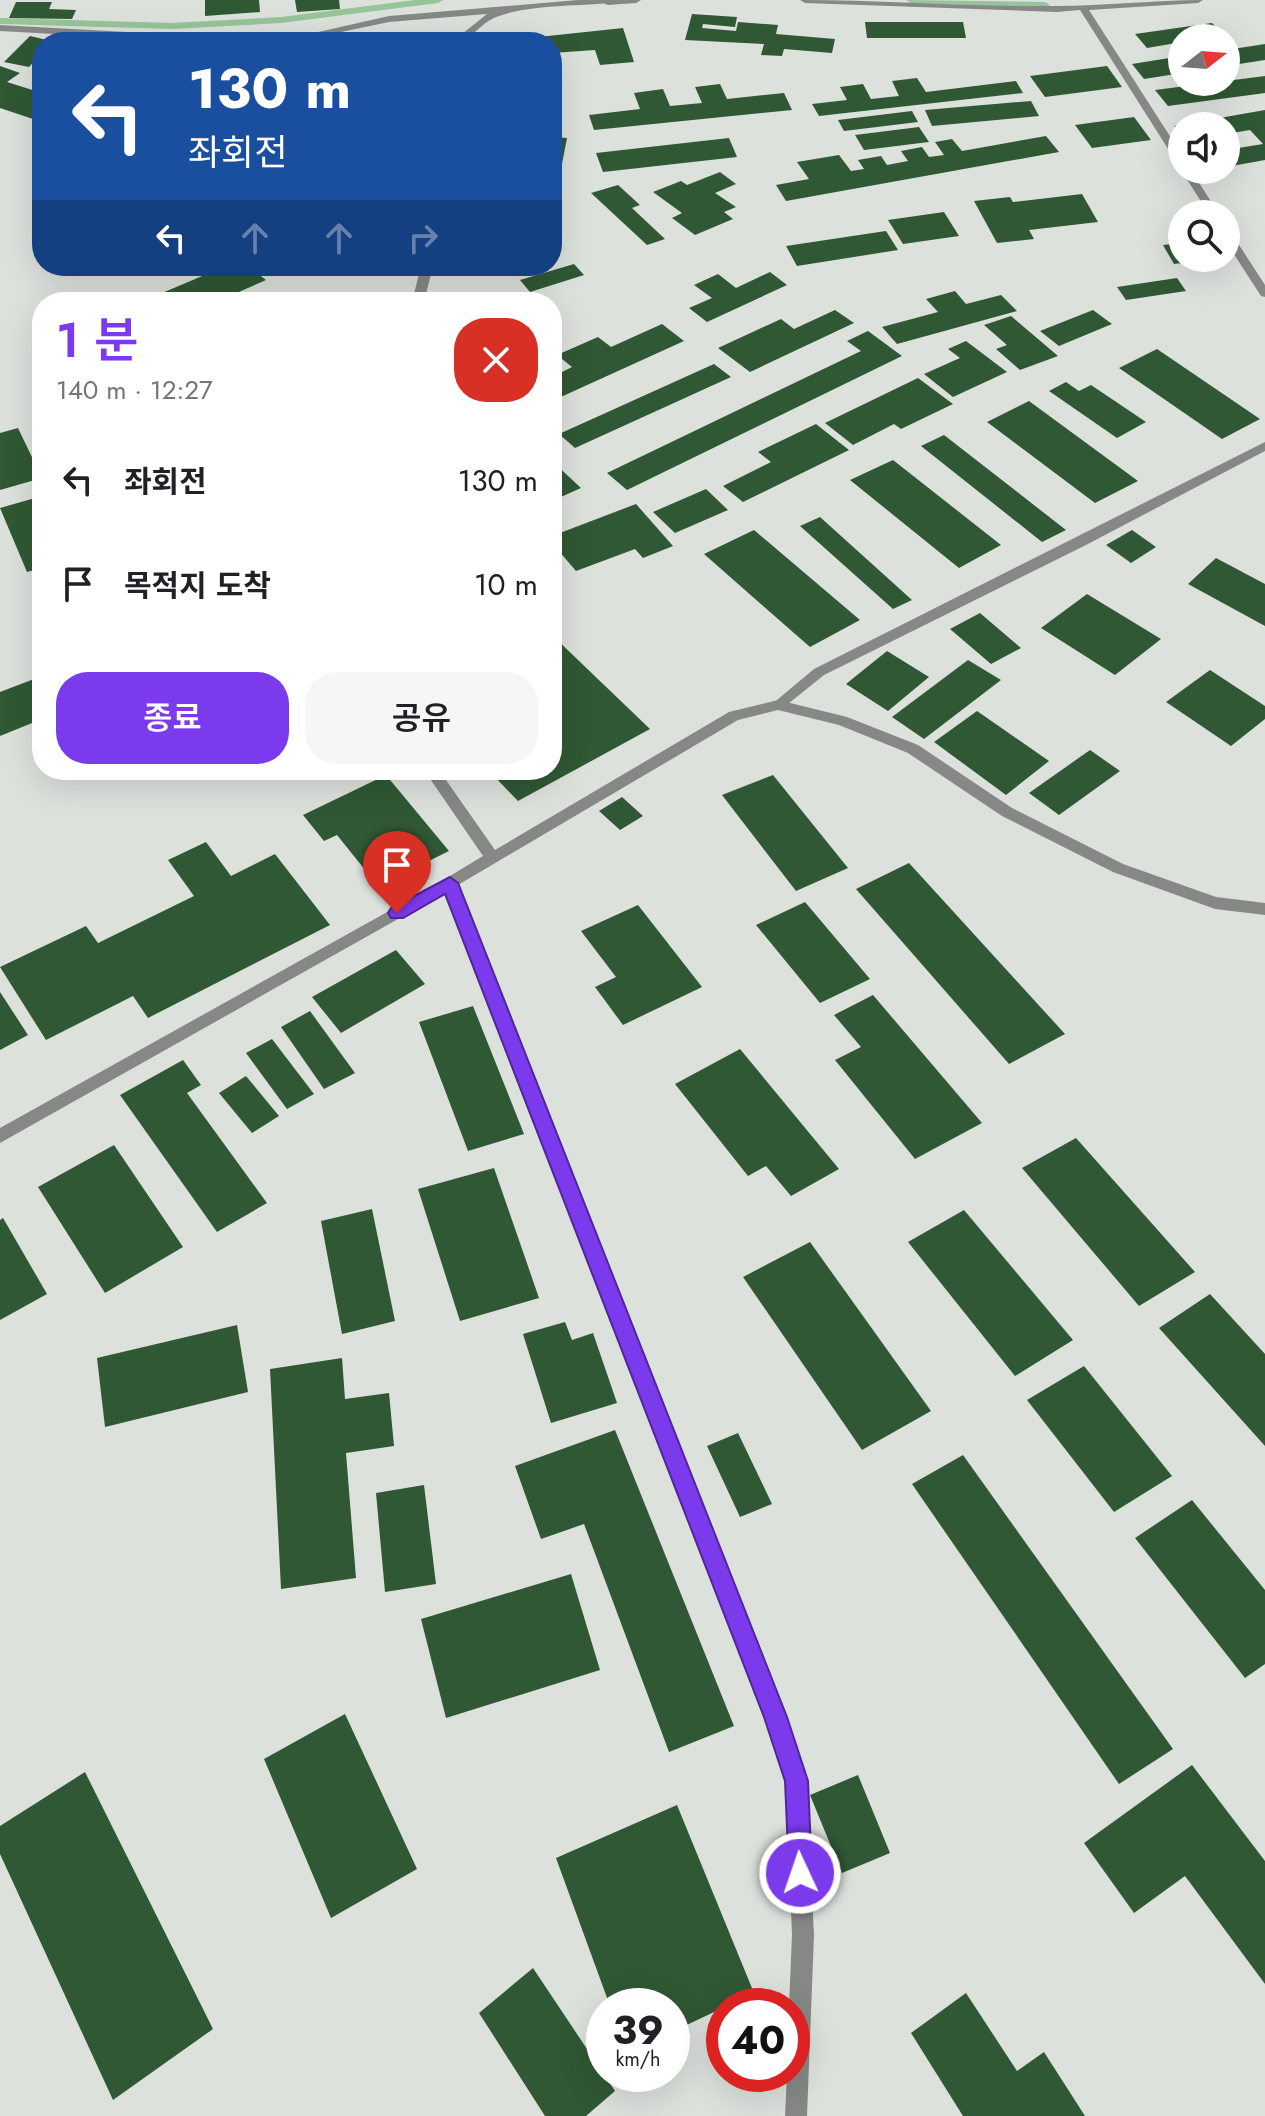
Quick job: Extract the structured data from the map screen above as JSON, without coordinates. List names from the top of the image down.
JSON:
{
  "north": "right",
  "page": {
    "turn": ["130 m", "좌회전"],
    "heading": ["1 분", "140 m · 12:27"],
    "list": [
      {
        "name": "좌회전",
        "value": "130 m"
      },
      {
        "name": "목적지 도착",
        "value": "10 m"
      }
    ],
    "buttons": ["종료", "공유"],
    "speed": "39 km/h",
    "limit": "40"
  }
}
